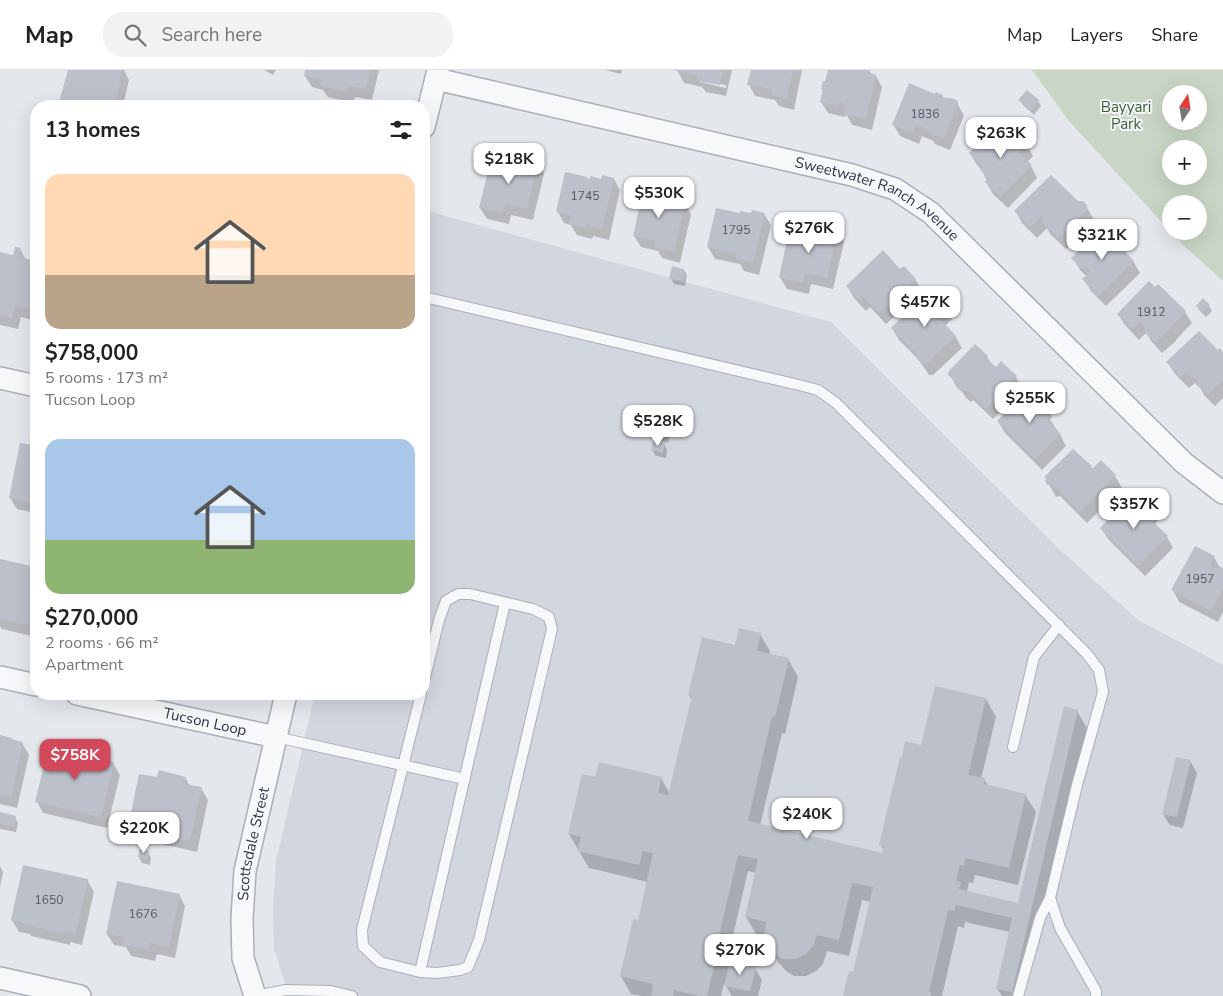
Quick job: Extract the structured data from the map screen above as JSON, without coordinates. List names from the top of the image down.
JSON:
{
  "streets": {
    "street": ["Sweetwater Ranch Avenue", "Tucson Loop", "Scottsdale Street"]
  },
  "crossings": [
    ["Tucson Loop", "Scottsdale Street"]
  ],
  "parks": ["Bayyari Park"],
  "house_numbers": [
    "1836",
    "1745",
    "1795",
    "1912",
    "1957",
    "1650",
    "1676"
  ],
  "north": "top",
  "page": {
    "header": "Map",
    "search": "Search here",
    "nav": ["Map", "Layers", "Share"],
    "map_buttons": ["+", "−"],
    "heading": "13 homes",
    "price": [
      "$263K",
      "$218K",
      "$530K",
      "$276K",
      "$321K",
      "$457K",
      "$255K",
      "$528K",
      "$357K",
      "$758K",
      "$240K",
      "$220K",
      "$270K"
    ],
    "list": [
      {
        "name": "$758,000",
        "note": "5 rooms · 173 m² · Tucson Loop"
      },
      {
        "name": "$270,000",
        "note": "2 rooms · 66 m² · Apartment"
      }
    ]
  }
}
